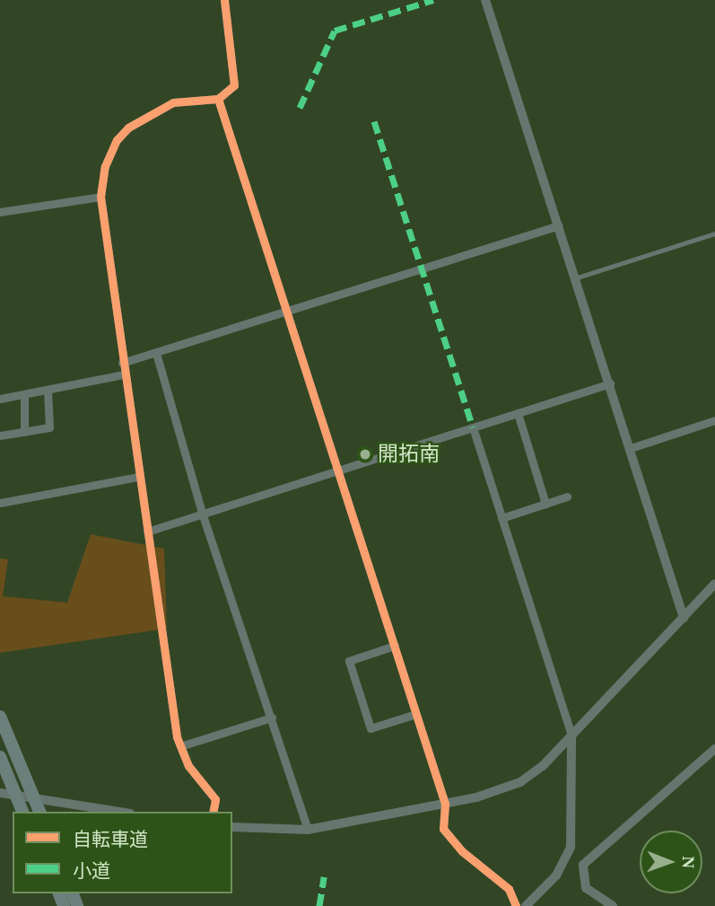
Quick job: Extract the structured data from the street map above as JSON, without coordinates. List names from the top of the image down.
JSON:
{
  "places": ["開拓南"],
  "legend": ["自転車道", "小道"],
  "north": "right"
}
